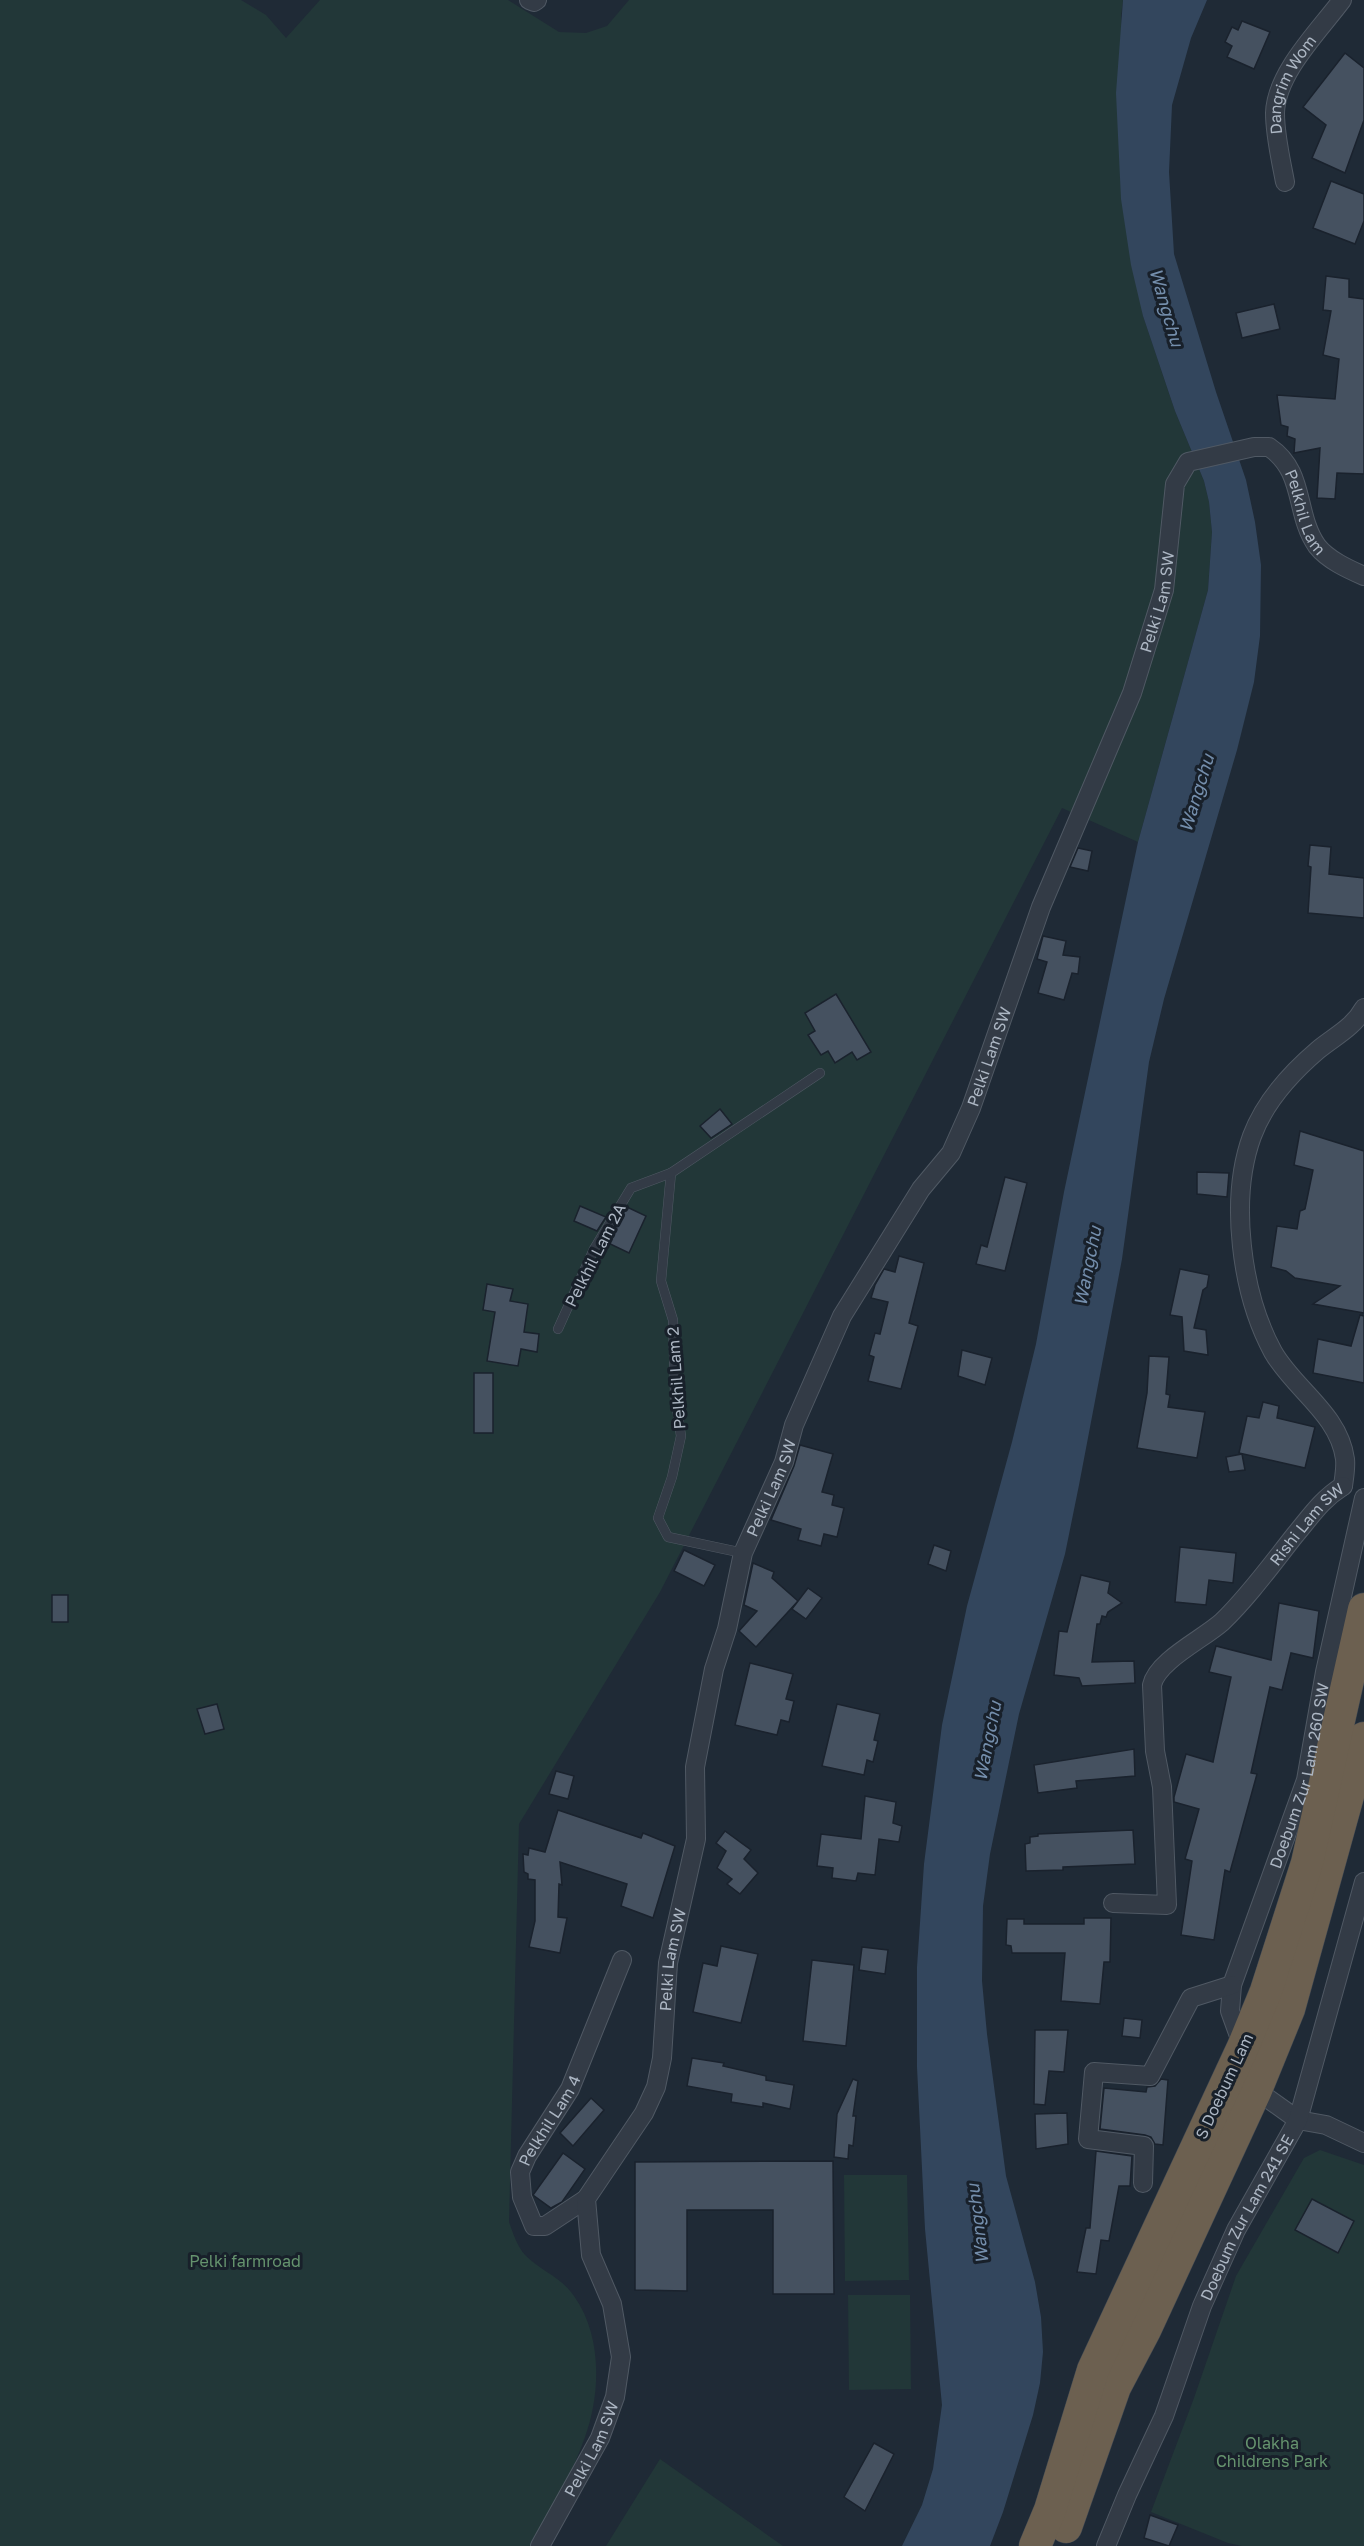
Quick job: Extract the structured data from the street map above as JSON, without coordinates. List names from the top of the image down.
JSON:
{
  "streets": {
    "highway": ["S Doebum Lam"],
    "street": [
      "Dangrim Wom",
      "Pelkhil Lam",
      "Pelki Lam SW",
      "Rishi Lam SW",
      "Doebum Zur Lam 260 SW",
      "Pelkhil Lam 4",
      "Doebum Zur Lam 241 SE"
    ],
    "lane": ["Pelkhil Lam 2A", "Pelkhil Lam 2"]
  },
  "crossings": [
    ["Pelkhil Lam", "Pelki Lam SW"],
    ["Pelki Lam SW", "Pelkhil Lam 2"],
    ["Pelki Lam SW", "Pelkhil Lam 4"],
    ["Pelkhil Lam 2A", "Pelkhil Lam 2"],
    ["Doebum Zur Lam 260 SW", "S Doebum Lam"]
  ],
  "water": ["Wangchu"],
  "parks": ["Pelki farmroad", "Olakha Childrens Park"]
}
